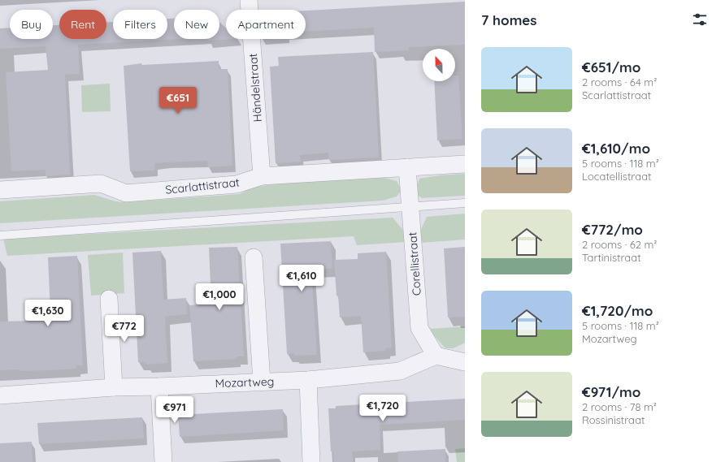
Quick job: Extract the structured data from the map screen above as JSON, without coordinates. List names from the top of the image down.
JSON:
{
  "streets": {
    "street": [
      "Händelstraat",
      "Scarlattistraat",
      "Corellistraat",
      "Mozartweg"
    ]
  },
  "crossings": [
    ["Händelstraat", "Scarlattistraat"],
    ["Scarlattistraat", "Corellistraat"],
    ["Corellistraat", "Mozartweg"]
  ],
  "north": "top",
  "page": {
    "heading": "7 homes",
    "chip": [
      "Buy",
      "Rent",
      "Filters",
      "New",
      "Apartment"
    ],
    "list": [
      {
        "name": "€651/mo",
        "note": "2 rooms · 64 m² · Scarlattistraat"
      },
      {
        "name": "€1,610/mo",
        "note": "5 rooms · 118 m² · Locatellistraat"
      },
      {
        "name": "€772/mo",
        "note": "2 rooms · 62 m² · Tartinistraat"
      },
      {
        "name": "€1,720/mo",
        "note": "5 rooms · 118 m² · Mozartweg"
      },
      {
        "name": "€971/mo",
        "note": "2 rooms · 78 m² · Rossinistraat"
      }
    ],
    "price": [
      "€651",
      "€1,610",
      "€1,000",
      "€1,630",
      "€772",
      "€1,720",
      "€971"
    ]
  }
}
